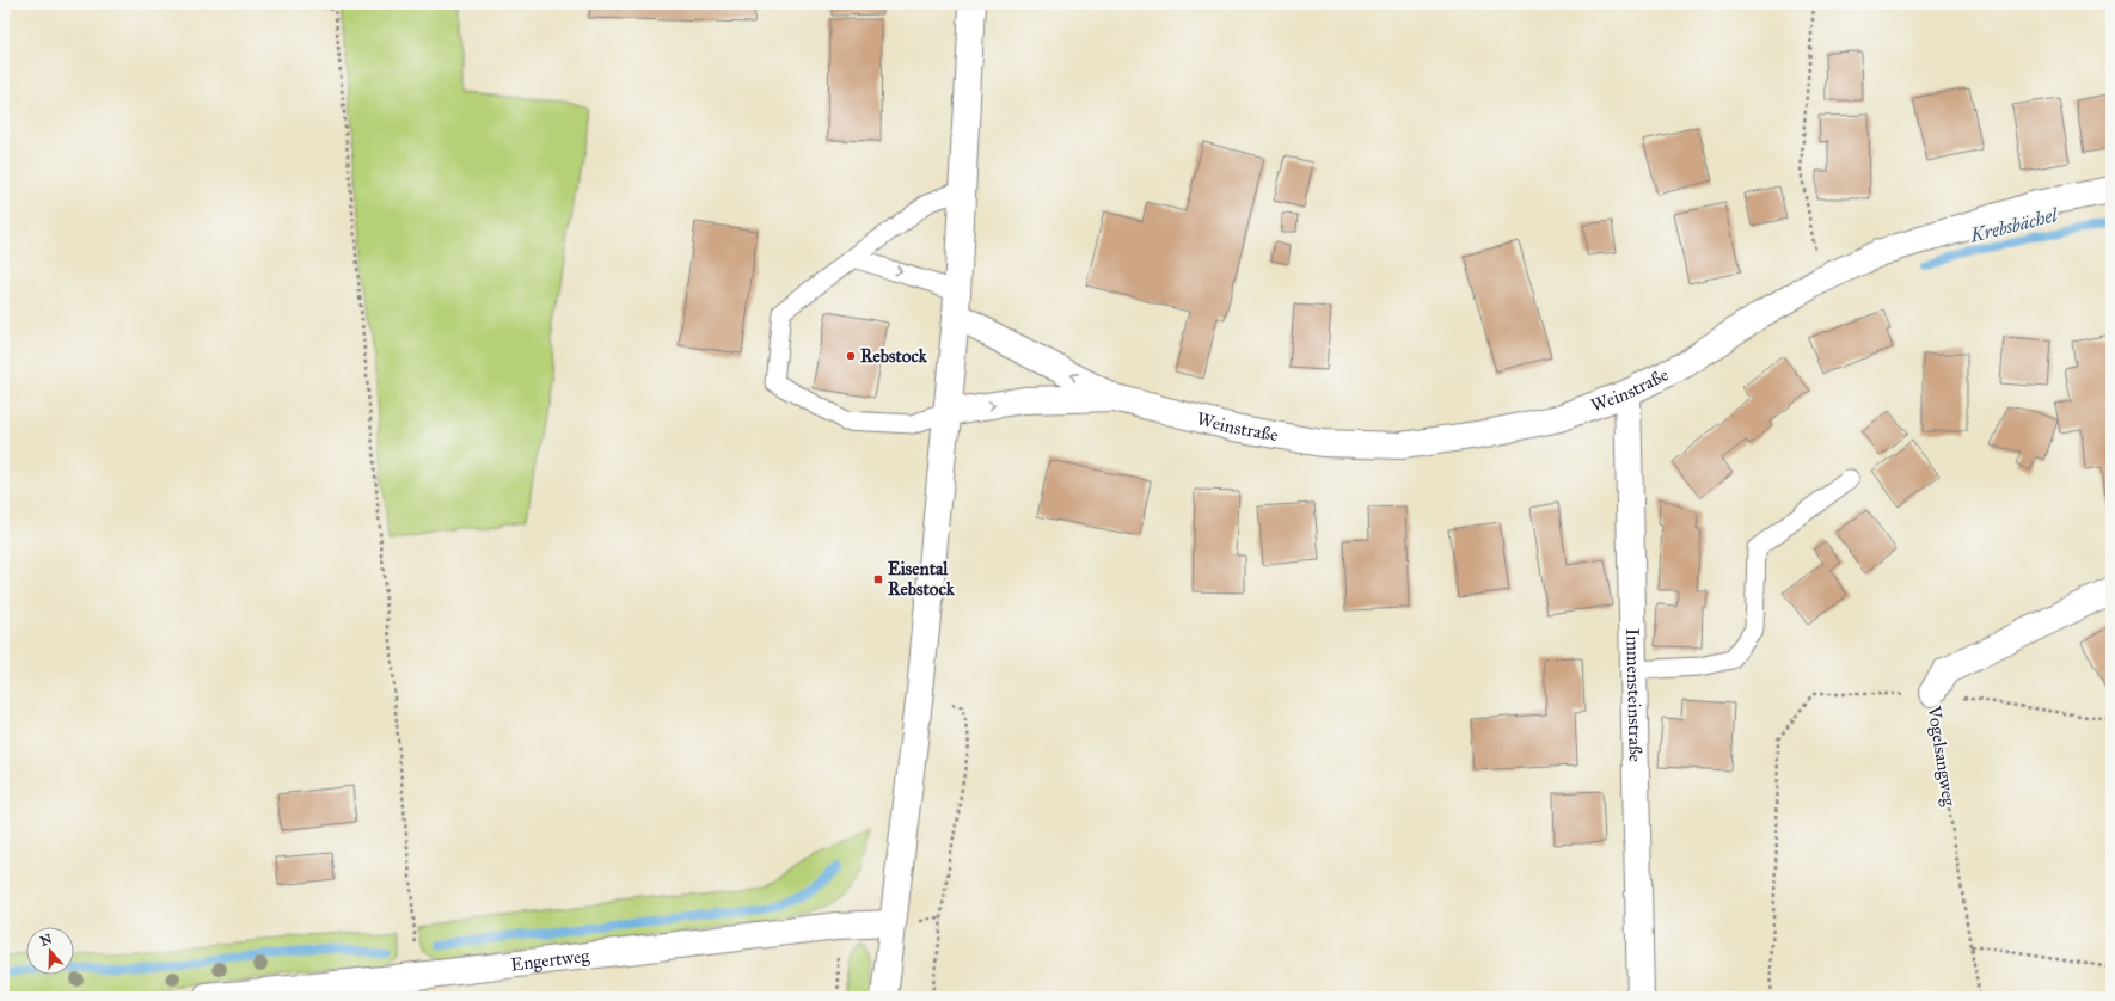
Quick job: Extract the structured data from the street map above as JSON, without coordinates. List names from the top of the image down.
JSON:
{
  "streets": {
    "main road": [
      "Weinstraße",
      "Immensteinstraße",
      "Vogelsangweg",
      "Engertweg"
    ]
  },
  "crossings": [
    ["Weinstraße", "Immensteinstraße"]
  ],
  "water": ["Krebsbächel"],
  "places": {
    "other": ["Rebstock"],
    "transit": ["Eisental Rebstock"]
  },
  "north": "top"
}
